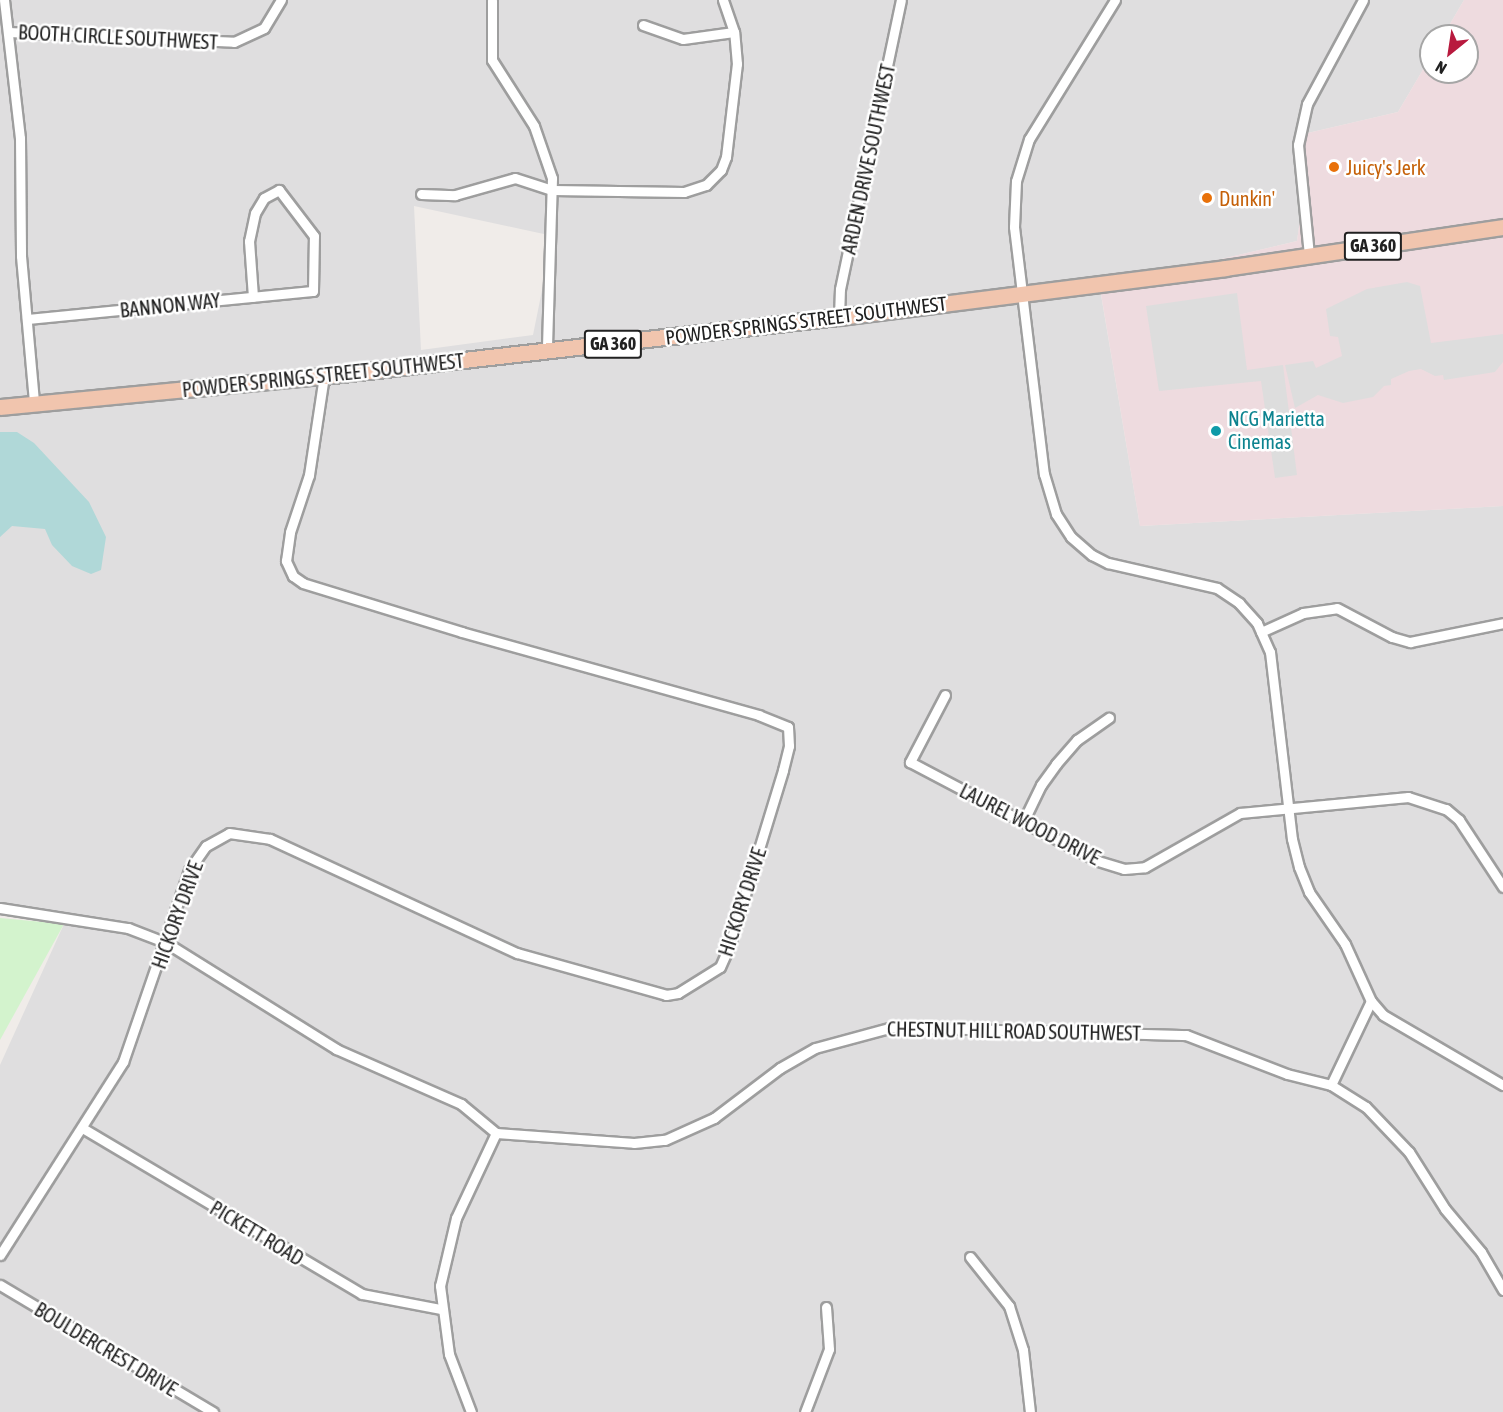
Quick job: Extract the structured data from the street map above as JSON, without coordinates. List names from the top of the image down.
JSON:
{
  "streets": {
    "main road": ["GA 360", "POWDER SPRINGS STREET SOUTHWEST"],
    "street": [
      "BOOTH CIRCLE SOUTHWEST",
      "ARDEN DRIVE SOUTHWEST",
      "BANNON WAY",
      "LAUREL WOOD DRIVE",
      "HICKORY DRIVE",
      "CHESTNUT HILL ROAD SOUTHWEST",
      "PICKETT ROAD",
      "BOULDERCREST DRIVE"
    ]
  },
  "crossings": [
    ["ARDEN DRIVE SOUTHWEST", "POWDER SPRINGS STREET SOUTHWEST"],
    ["POWDER SPRINGS STREET SOUTHWEST", "HICKORY DRIVE"],
    ["HICKORY DRIVE", "PICKETT ROAD"]
  ],
  "places": ["Juicy's Jerk", "Dunkin'", "NCG Marietta Cinemas"],
  "north": "bottom left"
}
